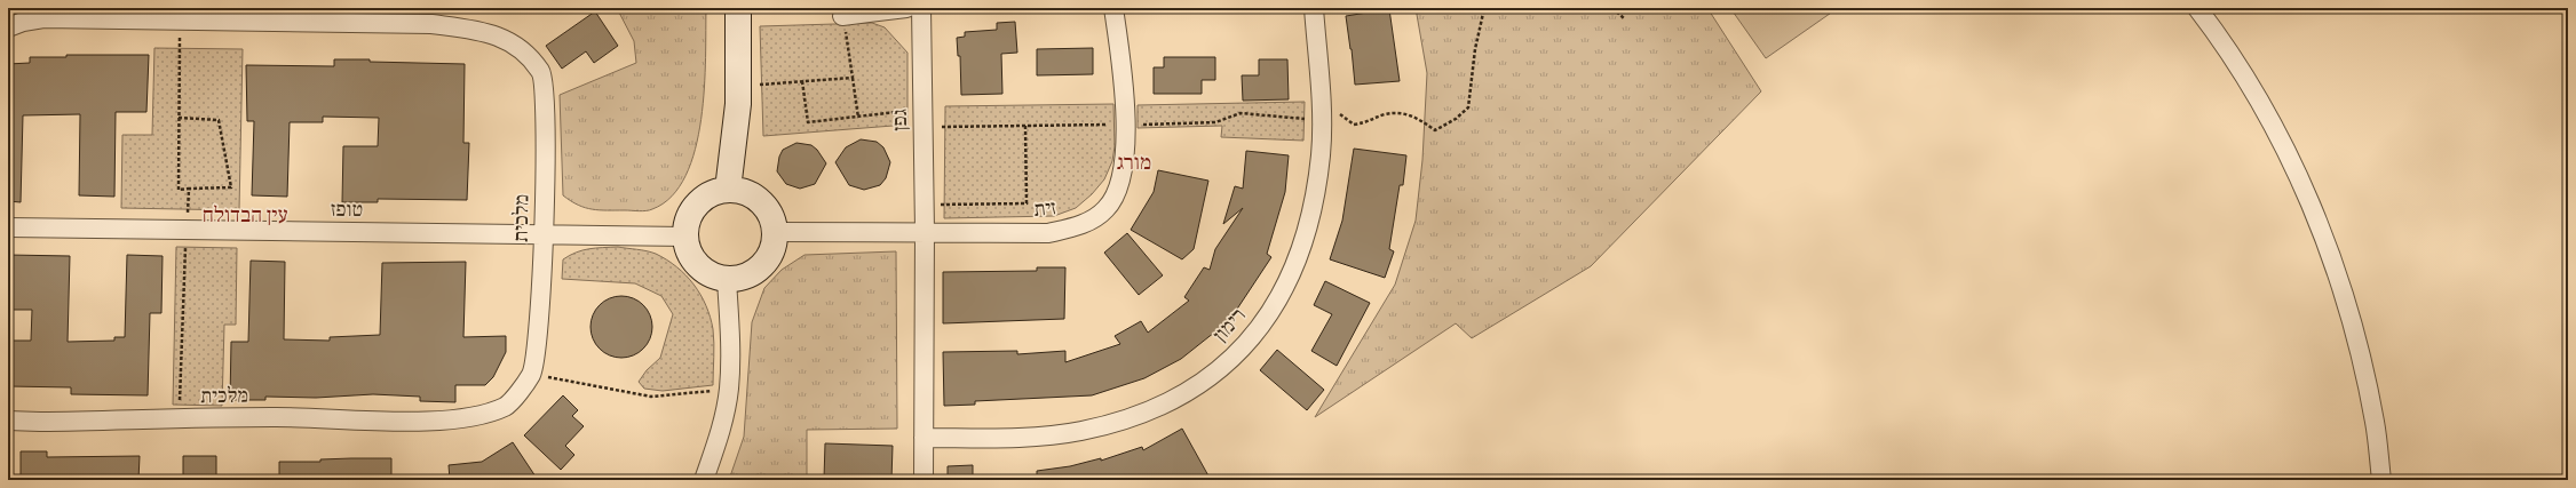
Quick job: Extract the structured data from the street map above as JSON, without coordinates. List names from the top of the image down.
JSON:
{
  "streets": {
    "street": [
      "גפן",
      "זית",
      "טופז",
      "מלכית",
      "רימון"
    ]
  },
  "crossings": [
    ["גפן", "זית"],
    ["זית", "טופז"],
    ["טופז", "מלכית"]
  ],
  "districts": ["מורג", "עין הבדולח"]
}
